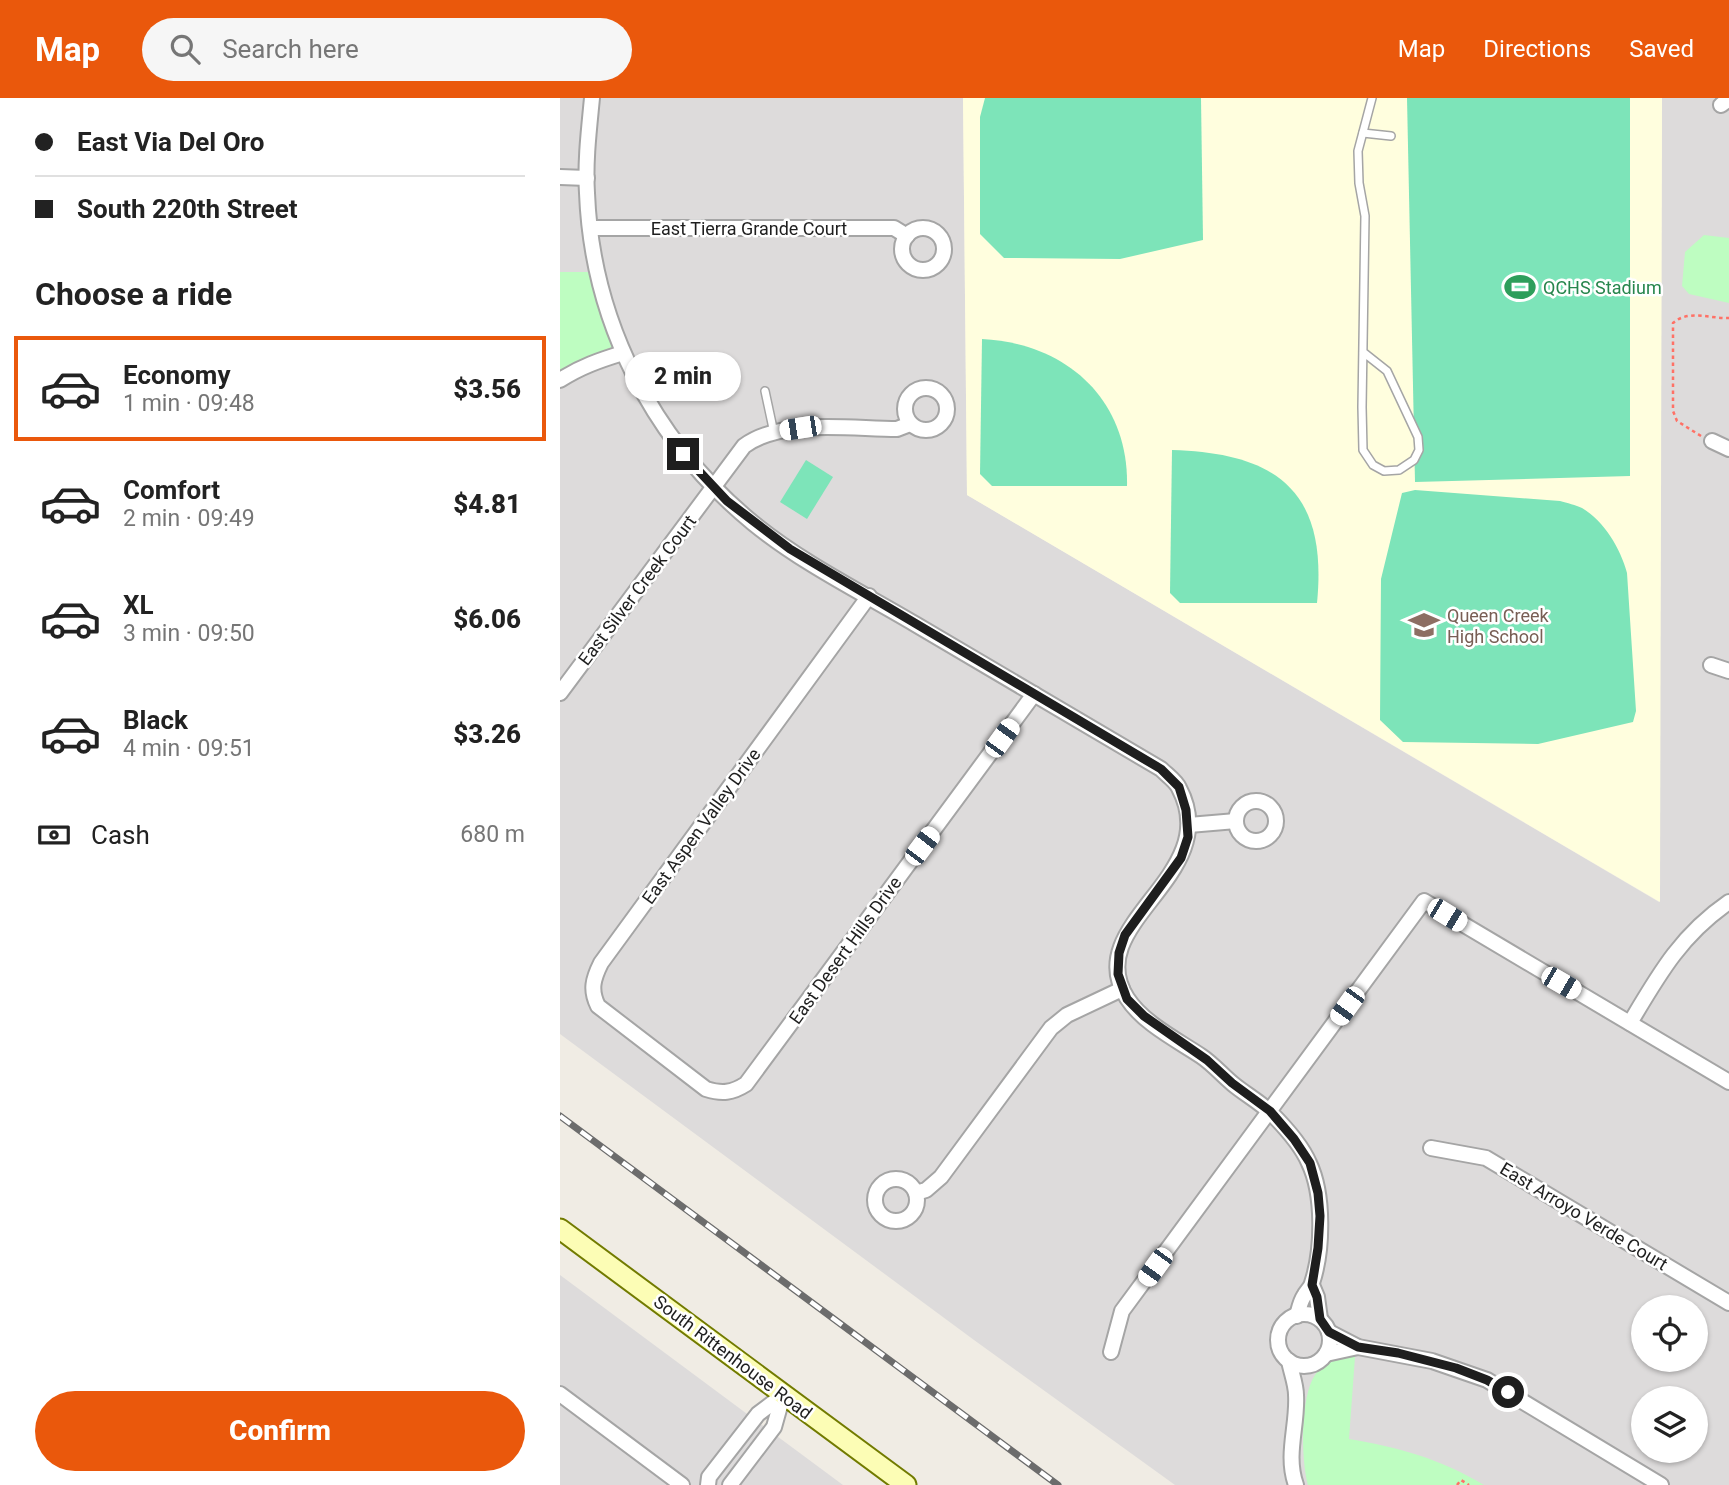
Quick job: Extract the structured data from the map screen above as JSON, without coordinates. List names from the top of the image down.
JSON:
{
  "streets": {
    "main road": ["South Rittenhouse Road"],
    "street": [
      "East Tierra Grande Court",
      "East Silver Creek Court",
      "East Aspen Valley Drive",
      "East Desert Hills Drive",
      "East Arroyo Verde Court"
    ]
  },
  "crossings": [
    ["East Aspen Valley Drive", "East Desert Hills Drive"]
  ],
  "places": {
    "sports": ["QCHS Stadium"],
    "school or university": ["Queen Creek High School"]
  },
  "page": {
    "header": "Map",
    "search": "Search here",
    "nav": ["Map", "Directions", "Saved"],
    "banner": ["East Via Del Oro", "South 220th Street"],
    "heading": "Choose a ride",
    "list": [
      {
        "name": "Economy",
        "note": "1 min · 09:48",
        "value": "$3.56"
      },
      {
        "name": "Comfort",
        "note": "2 min · 09:49",
        "value": "$4.81"
      },
      {
        "name": "XL",
        "note": "3 min · 09:50",
        "value": "$6.06"
      },
      {
        "name": "Black",
        "note": "4 min · 09:51",
        "value": "$3.26"
      }
    ],
    "bubble": "2 min",
    "pay": ["Cash", "680 m"],
    "buttons": "Confirm"
  }
}
